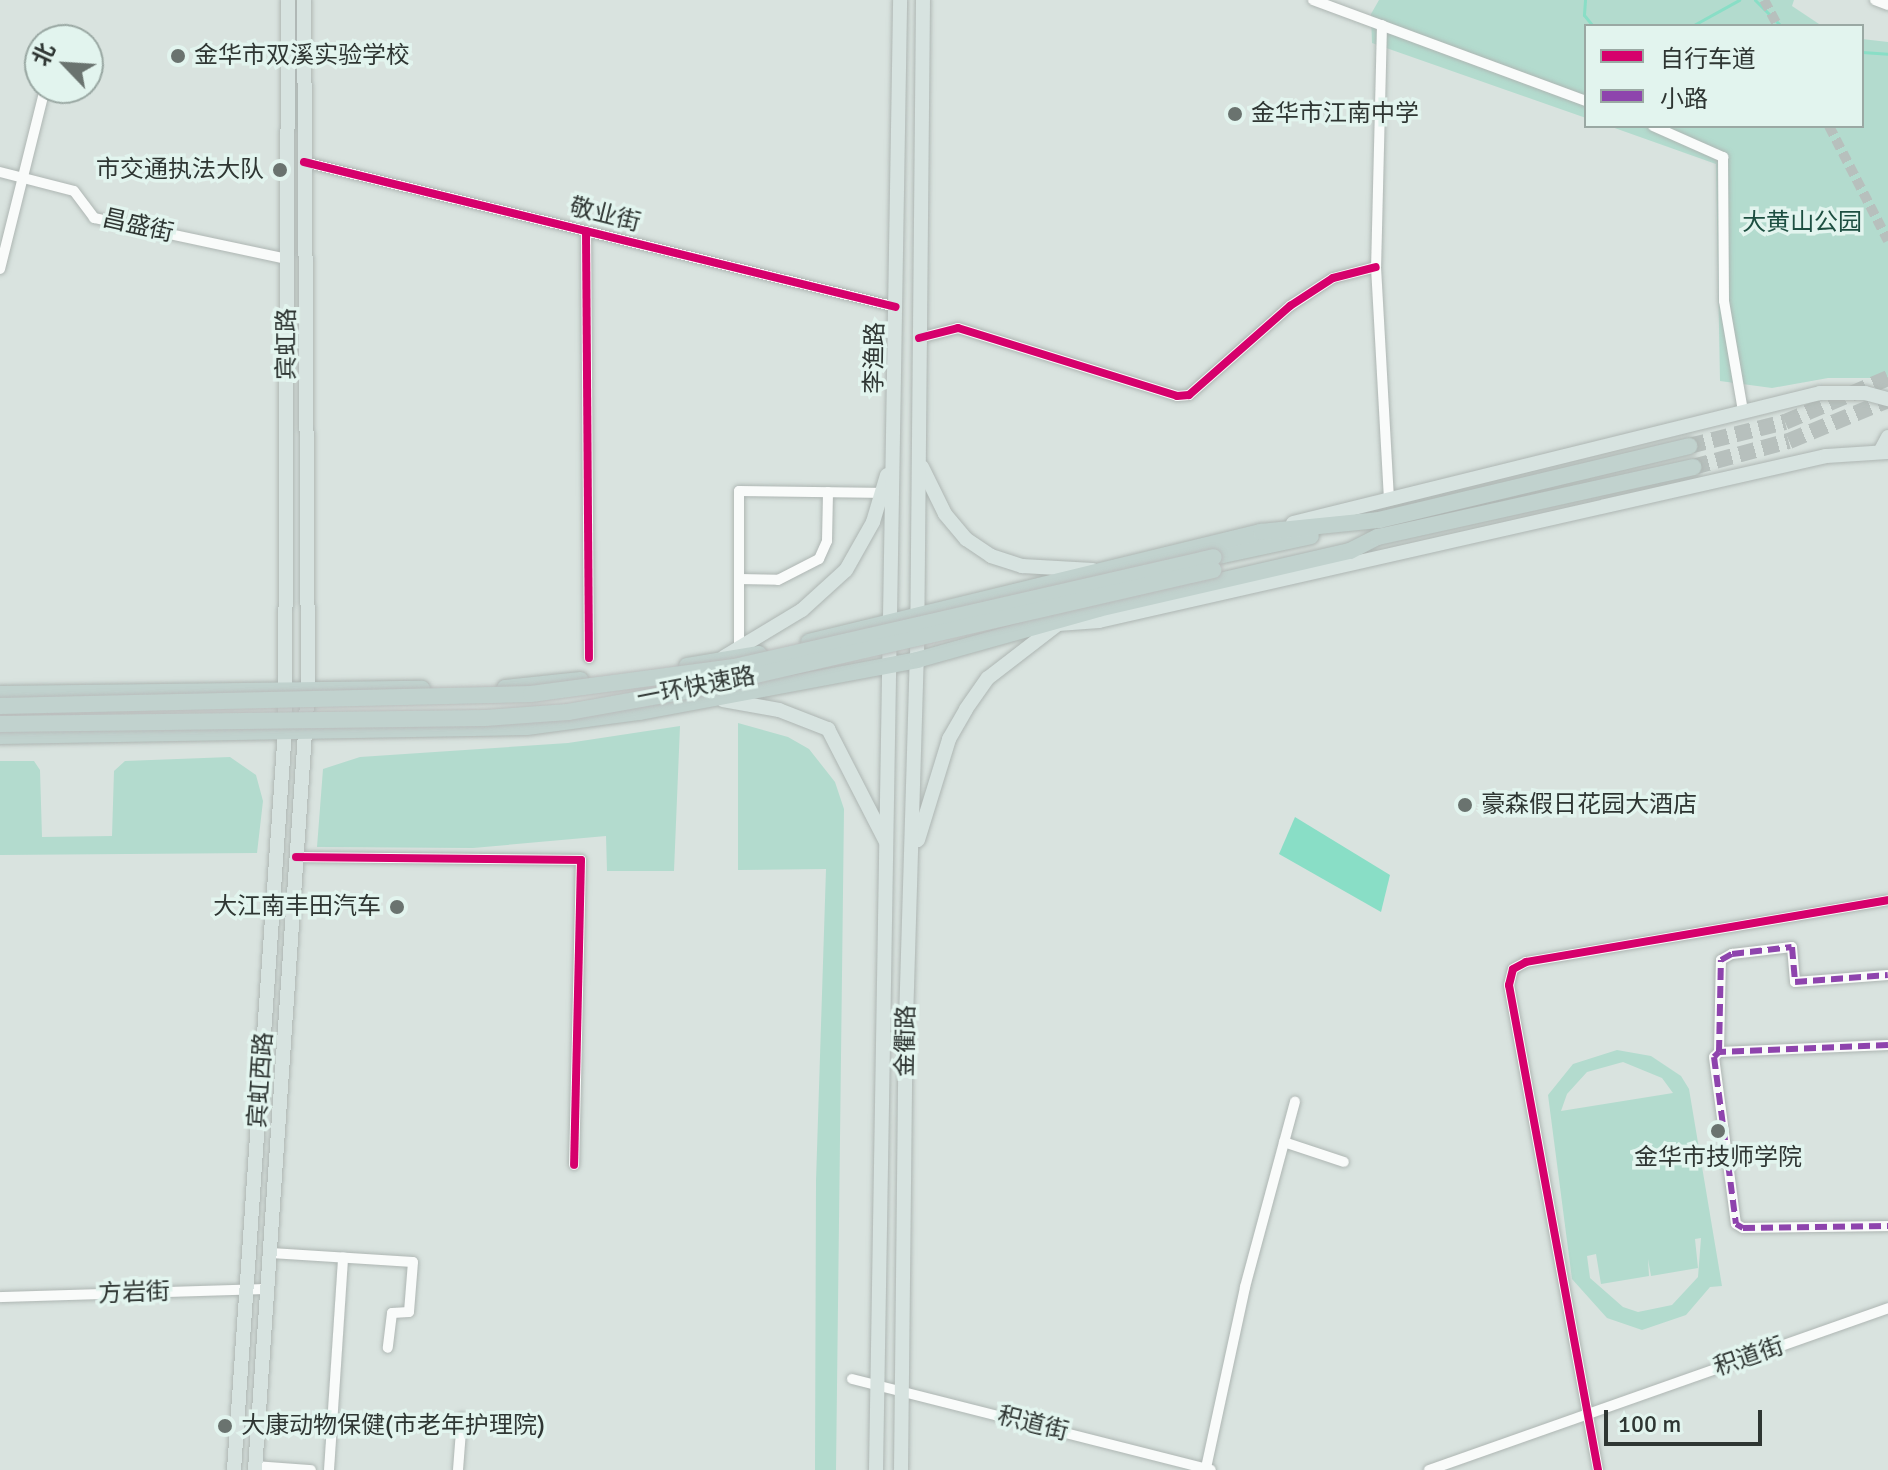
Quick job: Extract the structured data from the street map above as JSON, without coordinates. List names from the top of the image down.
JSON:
{
  "streets": {
    "highway": ["一环快速路"],
    "main road": [
      "宾虹路",
      "李渔路",
      "金衢路",
      "宾虹西路"
    ],
    "street": [
      "敬业街",
      "昌盛街",
      "方岩街",
      "积道街"
    ]
  },
  "crossings": [
    ["敬业街", "宾虹路"],
    ["敬业街", "李渔路"],
    ["昌盛街", "宾虹路"],
    ["宾虹路", "宾虹西路"],
    ["李渔路", "金衢路"],
    ["金衢路", "积道街"],
    ["宾虹西路", "方岩街"]
  ],
  "parks": ["大黄山公园"],
  "places": [
    "金华市双溪实验学校",
    "金华市江南中学",
    "市交通执法大队",
    "豪森假日花园大酒店",
    "大江南丰田汽车",
    "金华市技师学院",
    "大康动物保健(市老年护理院)"
  ],
  "legend": ["自行车道", "小路"],
  "scale_bar": "100 m",
  "north": "top left"
}
